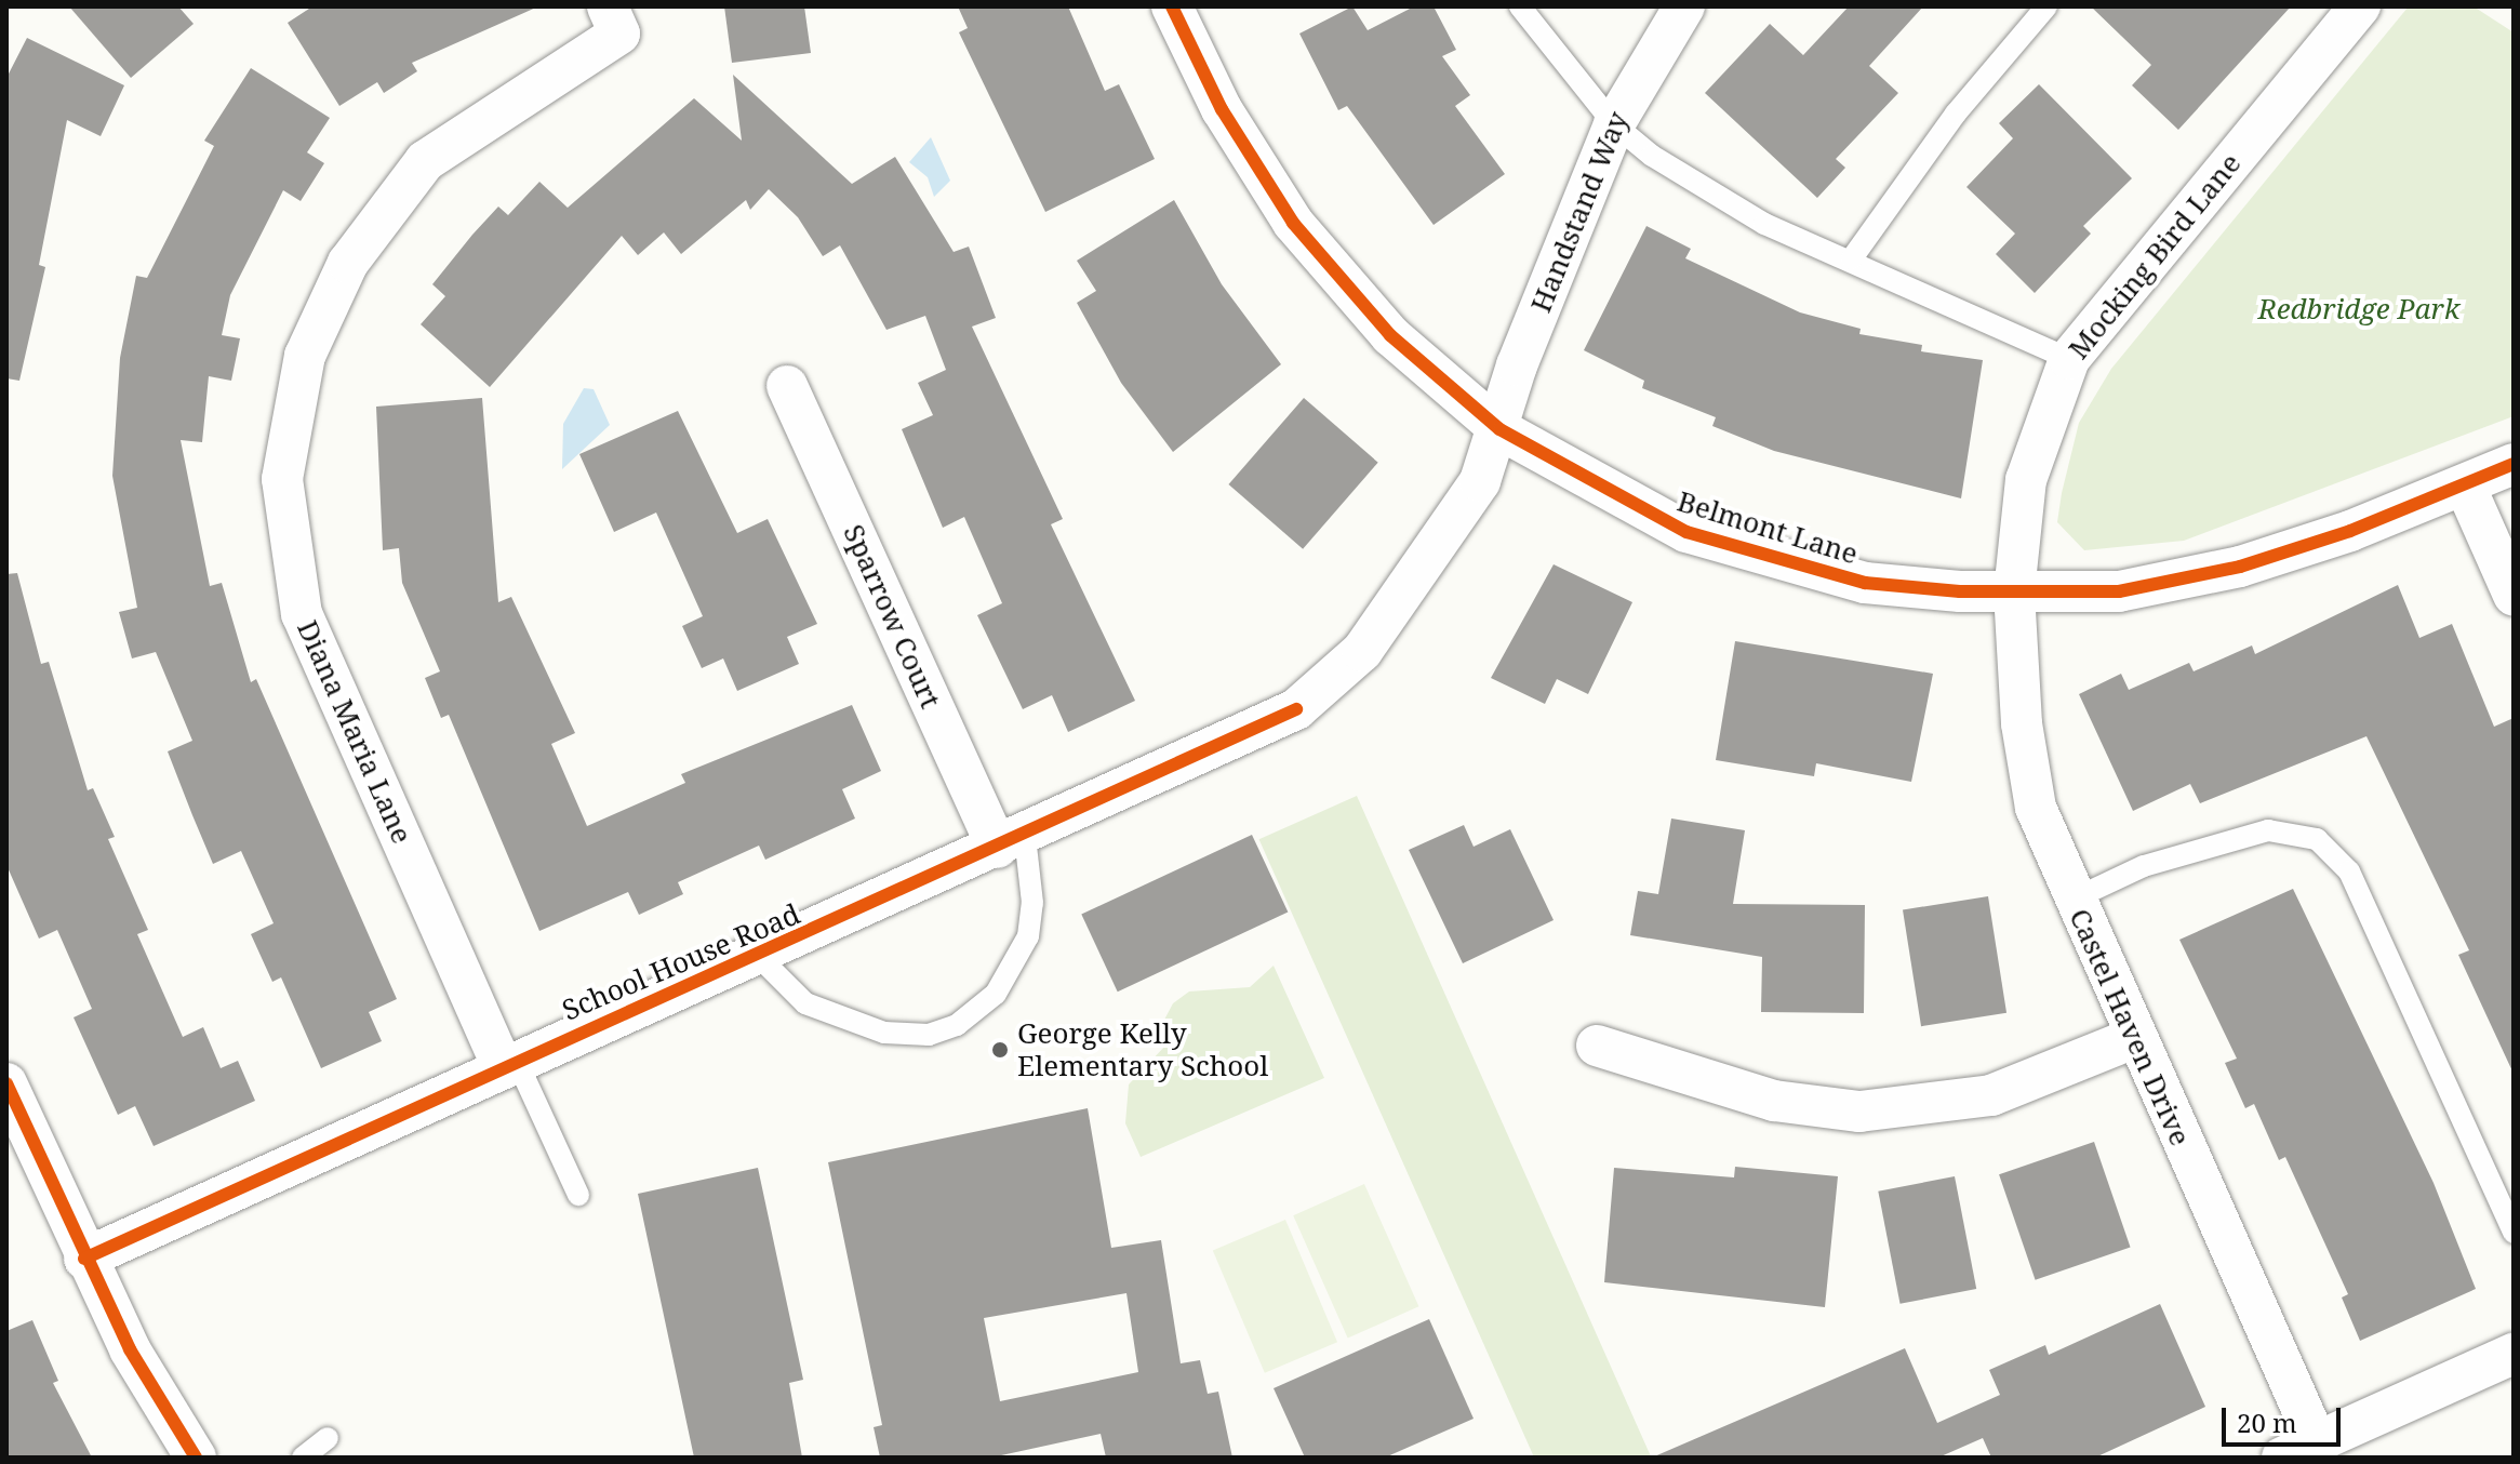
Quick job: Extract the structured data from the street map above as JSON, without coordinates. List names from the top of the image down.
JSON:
{
  "streets": {
    "street": [
      "Handstand Way",
      "Mocking Bird Lane",
      "Belmont Lane",
      "Sparrow Court",
      "Diana Maria Lane",
      "School House Road",
      "Castel Haven Drive"
    ]
  },
  "crossings": [
    ["Handstand Way", "Belmont Lane"],
    ["Handstand Way", "School House Road"],
    ["Mocking Bird Lane", "Belmont Lane"],
    ["Mocking Bird Lane", "Castel Haven Drive"],
    ["Belmont Lane", "School House Road"],
    ["Belmont Lane", "Castel Haven Drive"],
    ["Sparrow Court", "School House Road"],
    ["Diana Maria Lane", "School House Road"]
  ],
  "parks": ["Redbridge Park"],
  "places": ["George Kelly Elementary School"],
  "scale_bar": "20 m"
}
